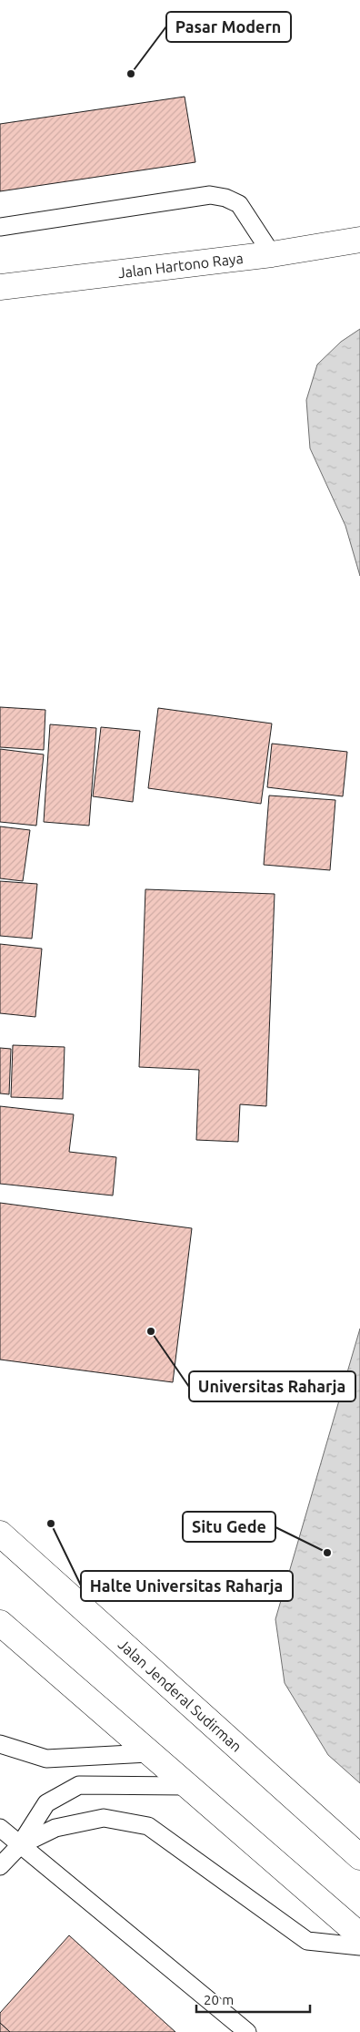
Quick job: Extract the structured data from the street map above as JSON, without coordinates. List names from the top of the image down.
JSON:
{
  "streets": {
    "main road": ["Jalan Hartono Raya", "Jalan Jenderal Sudirman"]
  },
  "places": [
    "Pasar Modern",
    "Universitas Raharja",
    "Halte Universitas Raharja",
    "Situ Gede"
  ],
  "scale_bar": "20 m"
}
